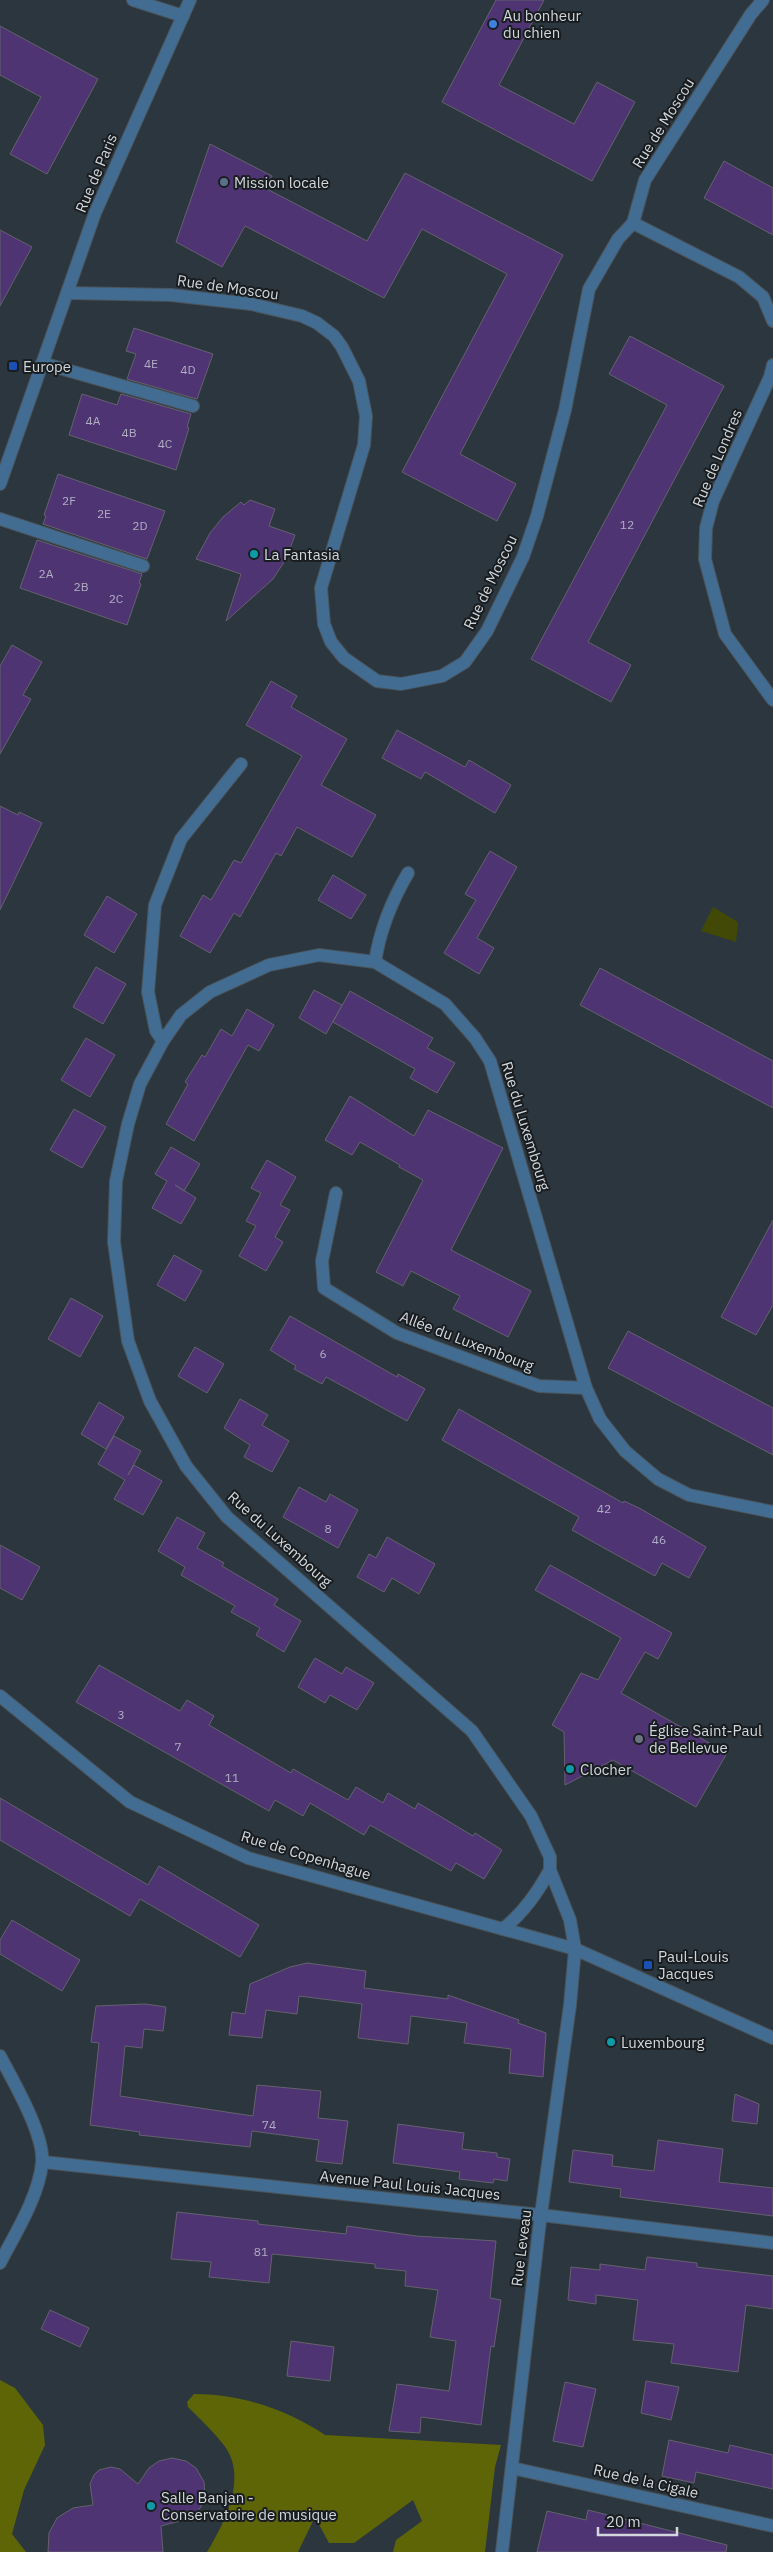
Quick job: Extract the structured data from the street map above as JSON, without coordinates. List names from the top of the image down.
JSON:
{
  "streets": {
    "street": [
      "Rue de Moscou",
      "Rue de Paris",
      "Rue de Londres",
      "Rue du Luxembourg",
      "Allée du Luxembourg",
      "Rue de Copenhague",
      "Avenue Paul Louis Jacques",
      "Rue Leveau",
      "Rue de la Cigale"
    ]
  },
  "crossings": [
    ["Rue de Moscou", "Rue de Paris"],
    ["Rue du Luxembourg", "Allée du Luxembourg"],
    ["Rue du Luxembourg", "Rue de Copenhague"],
    ["Rue du Luxembourg", "Rue Leveau"],
    ["Rue de Copenhague", "Rue Leveau"],
    ["Avenue Paul Louis Jacques", "Rue Leveau"],
    ["Rue Leveau", "Rue de la Cigale"]
  ],
  "places": {
    "other": [
      "Au bonheur du chien",
      "Mission locale",
      "La Fantasia",
      "Église Saint-Paul de Bellevue",
      "Clocher",
      "Luxembourg",
      "Salle Banjan - Conservatoire de musique"
    ],
    "transit": ["Europe", "Paul-Louis Jacques"]
  },
  "house_numbers": [
    "4E",
    "4D",
    "4A",
    "4B",
    "4C",
    "2F",
    "2E",
    "12",
    "2D",
    "2A",
    "2B",
    "2C",
    "6",
    "42",
    "8",
    "46",
    "3",
    "7",
    "11",
    "74",
    "81"
  ],
  "scale_bar": "20 m"
}
